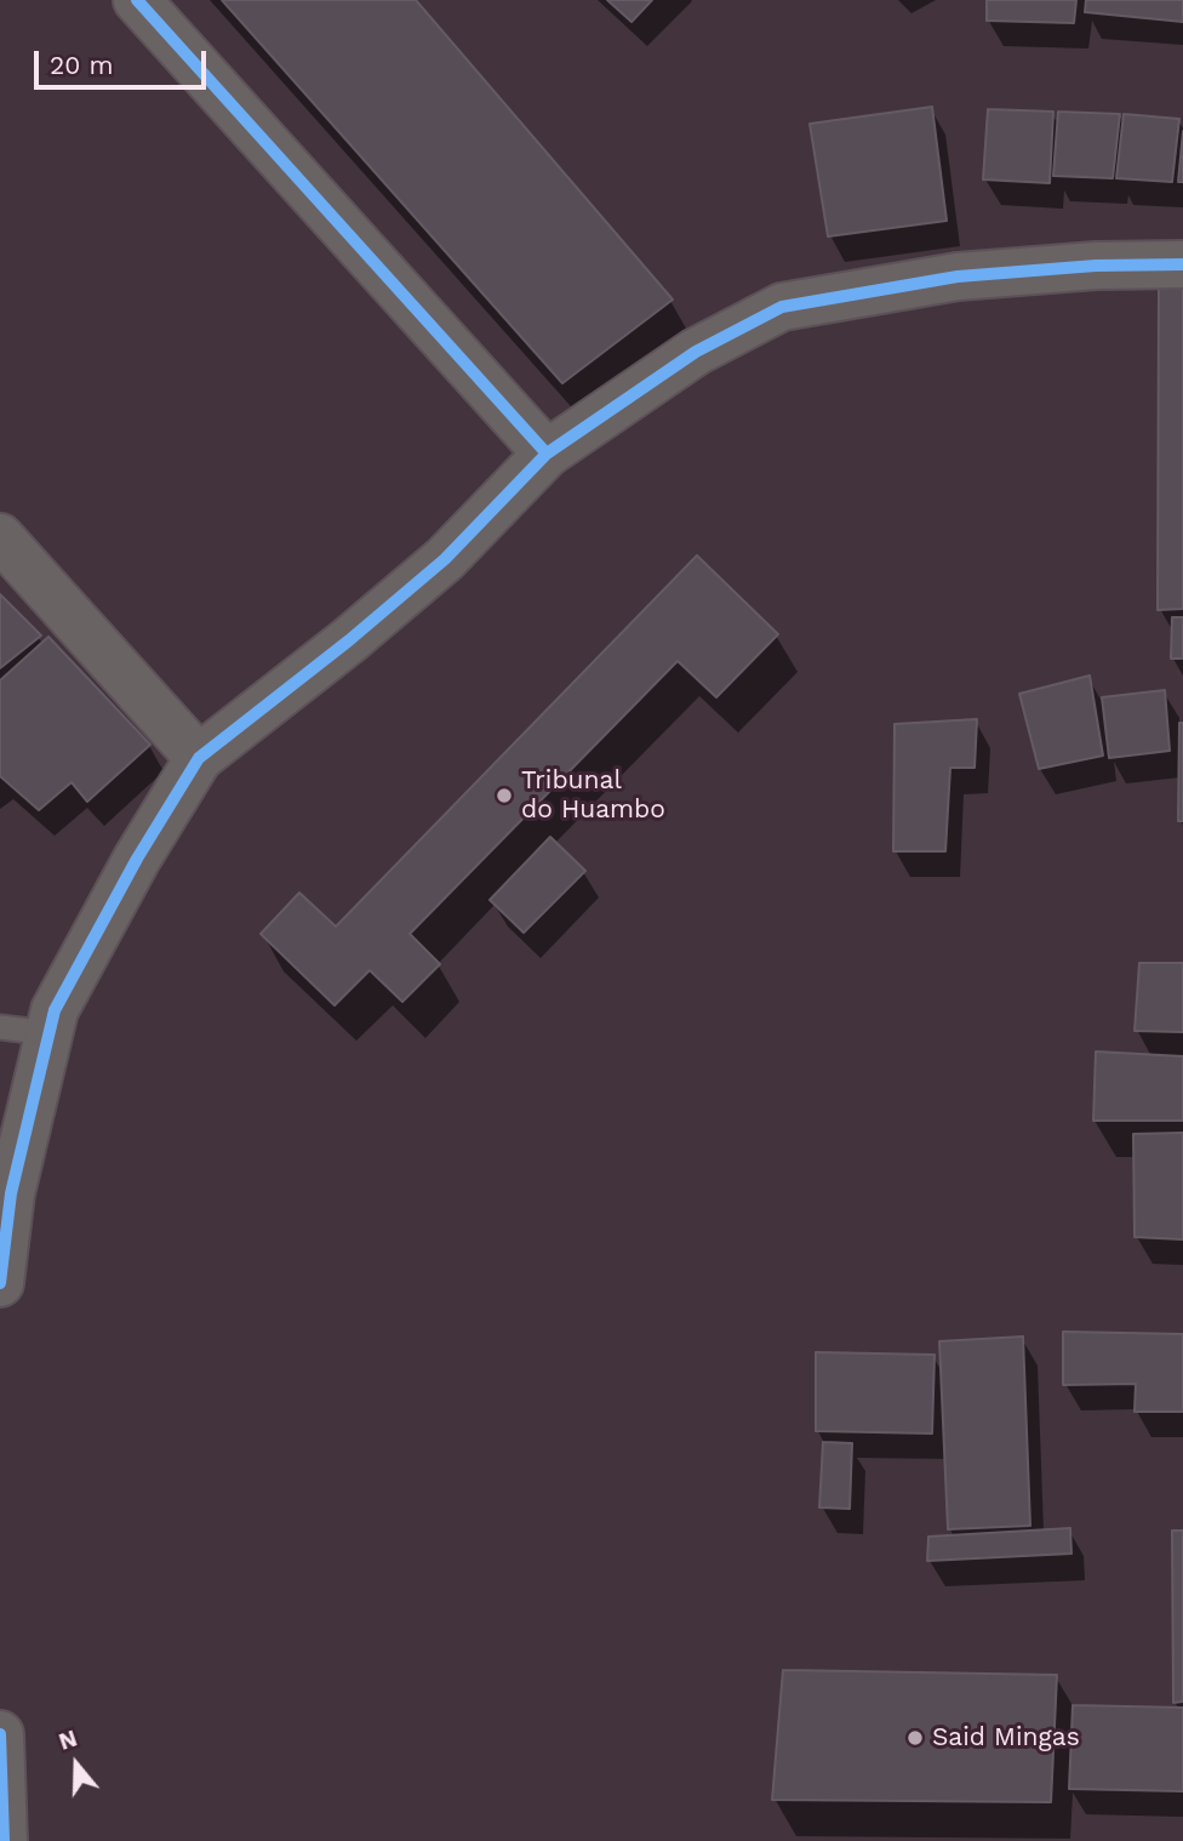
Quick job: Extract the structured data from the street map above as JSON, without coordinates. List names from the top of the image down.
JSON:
{
  "places": ["Tribunal do Huambo", "Said Mingas"],
  "scale_bar": "20 m",
  "north": "top"
}
